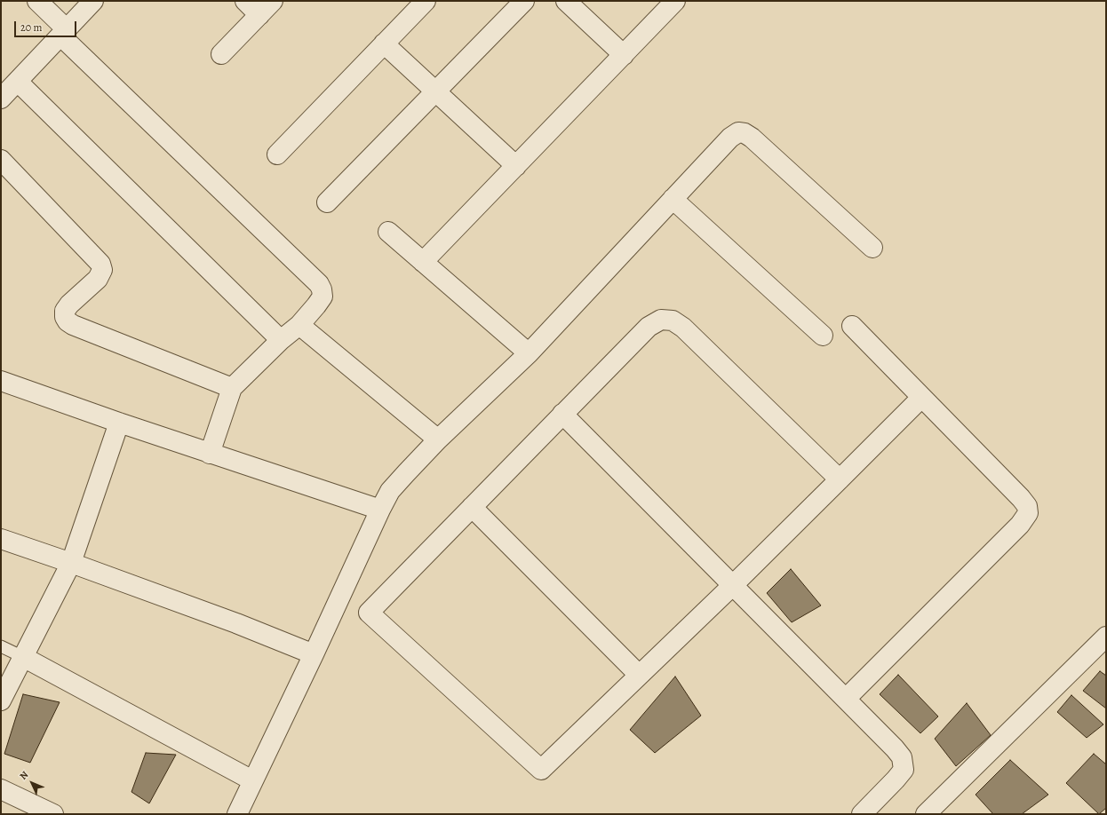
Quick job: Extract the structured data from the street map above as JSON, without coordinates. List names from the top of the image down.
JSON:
{
  "scale_bar": "20 m",
  "north": "top left"
}
